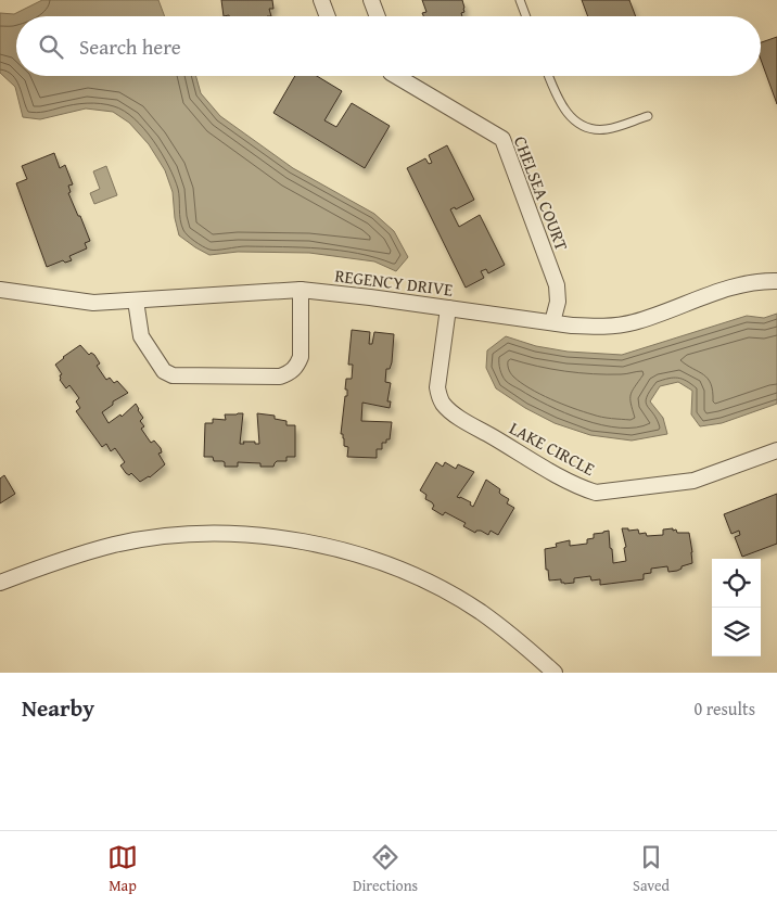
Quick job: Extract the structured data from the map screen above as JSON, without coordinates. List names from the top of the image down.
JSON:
{
  "streets": {
    "street": ["CHELSEA COURT", "REGENCY DRIVE", "LAKE CIRCLE"]
  },
  "crossings": [
    ["CHELSEA COURT", "REGENCY DRIVE"],
    ["REGENCY DRIVE", "LAKE CIRCLE"]
  ],
  "page": {
    "search": "Search here",
    "heading": ["Nearby", "0 results"],
    "nav": ["Map", "Directions", "Saved"]
  }
}
